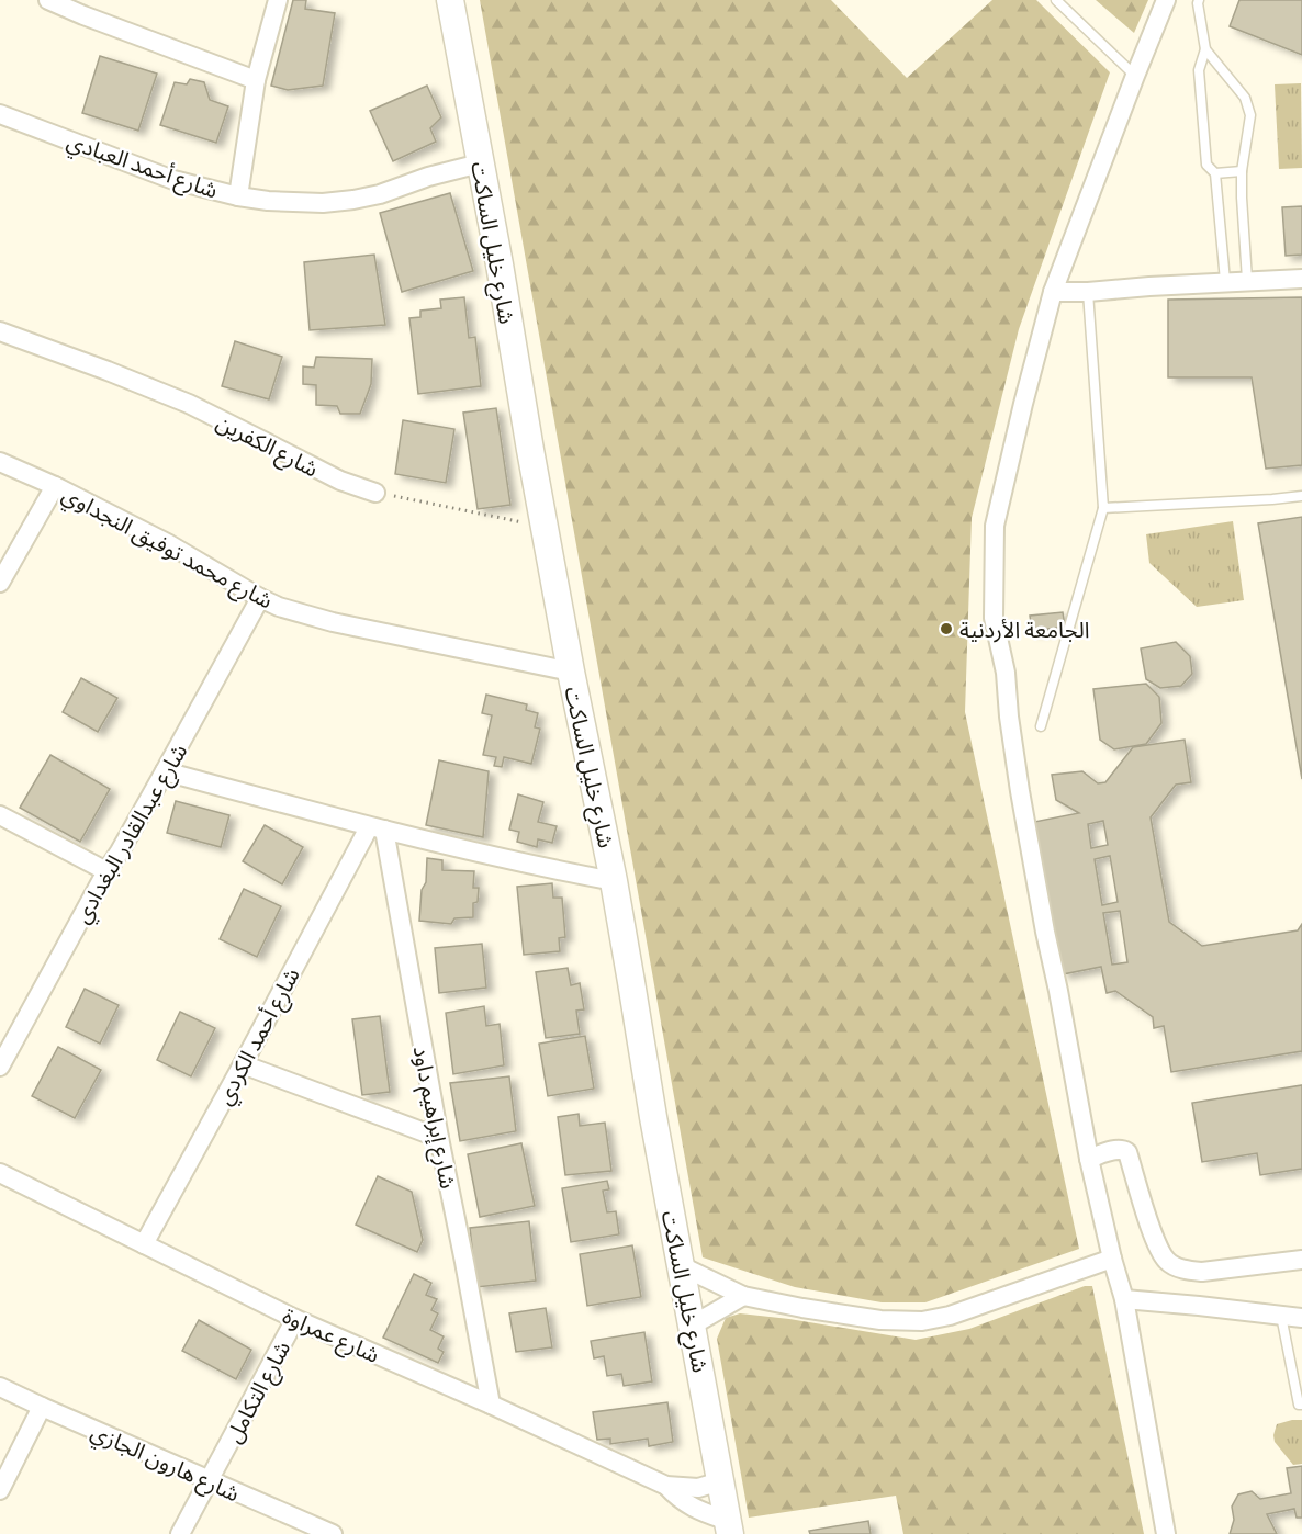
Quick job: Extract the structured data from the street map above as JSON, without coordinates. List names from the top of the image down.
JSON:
{
  "streets": {
    "street": [
      "شارع أحمد العبادي",
      "شارع خليل الساكت",
      "شارع الكفرين",
      "شارع محمد توفيق النجداوي",
      "شارع عبدالقادر البغدادي",
      "شارع أحمد الكردي",
      "شارع إبراهيم داود",
      "شارع عمراوة",
      "شارع التكامل",
      "شارع هارون الجازي"
    ]
  },
  "crossings": [
    ["شارع أحمد العبادي", "شارع خليل الساكت"],
    ["شارع خليل الساكت", "شارع محمد توفيق النجداوي"],
    ["شارع خليل الساكت", "شارع عمراوة"],
    ["شارع محمد توفيق النجداوي", "شارع عبدالقادر البغدادي"],
    ["شارع أحمد الكردي", "شارع إبراهيم داود"],
    ["شارع أحمد الكردي", "شارع عمراوة"],
    ["شارع إبراهيم داود", "شارع عمراوة"],
    ["شارع عمراوة", "شارع التكامل"],
    ["شارع التكامل", "شارع هارون الجازي"]
  ],
  "places": ["الجامعة الأردنية"]
}
